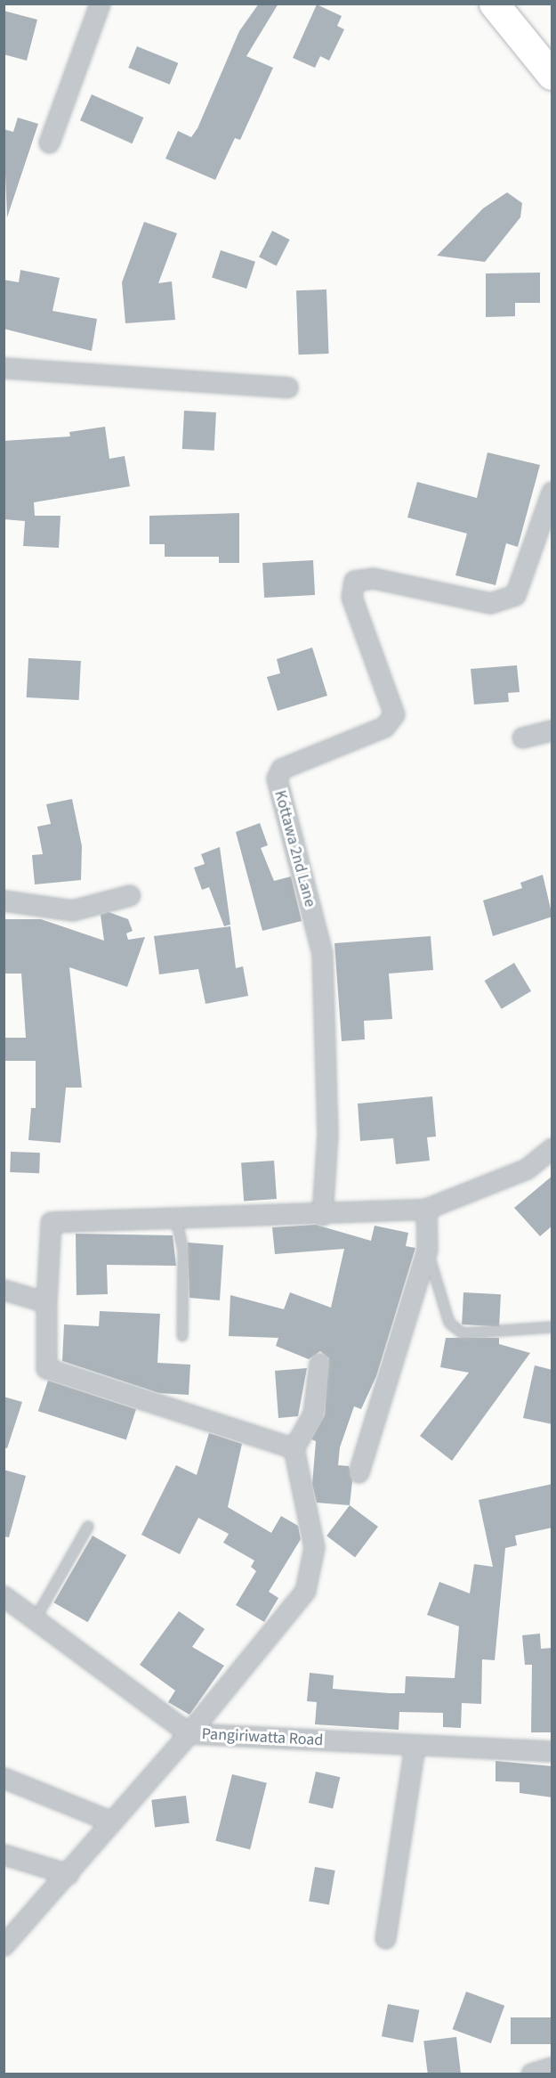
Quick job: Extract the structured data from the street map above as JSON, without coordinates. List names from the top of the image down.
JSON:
{
  "streets": {
    "street": ["Kottawa 2nd Lane", "Pangiriwatta Road"]
  }
}
